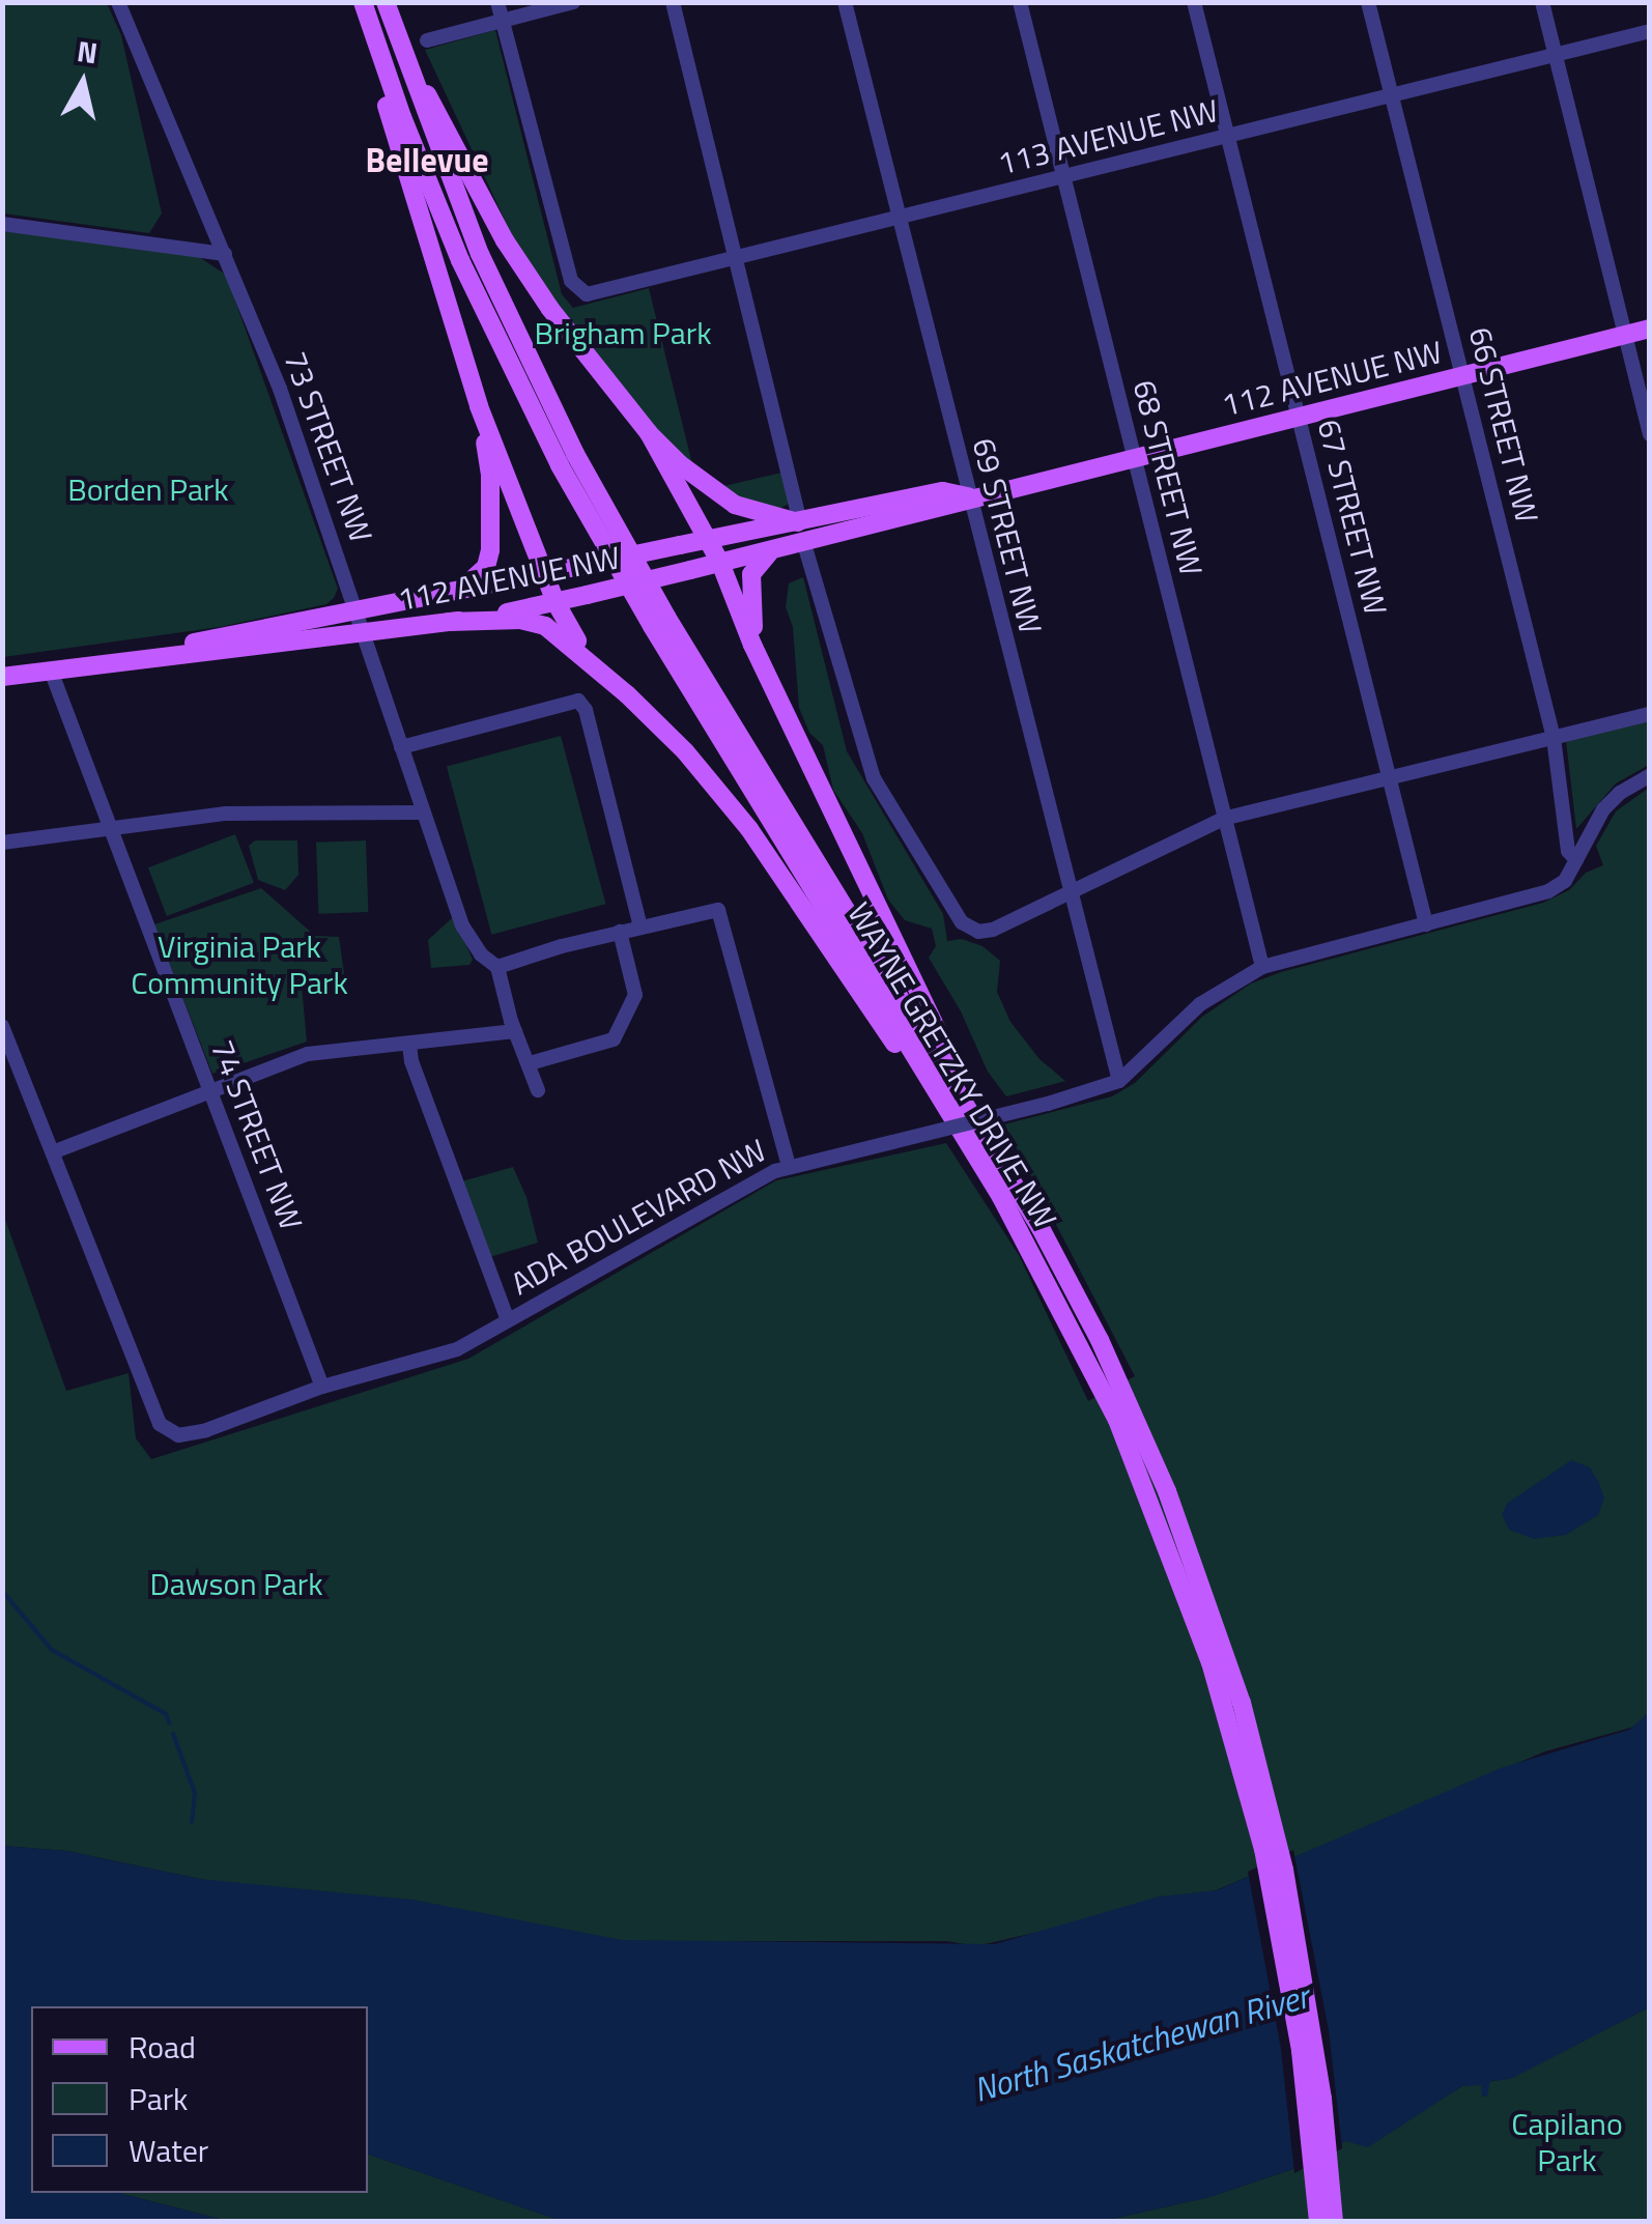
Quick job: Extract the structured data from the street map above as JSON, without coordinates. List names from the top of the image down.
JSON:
{
  "streets": {
    "main road": ["112 AVENUE NW", "WAYNE GRETZKY DRIVE NW"],
    "street": [
      "113 AVENUE NW",
      "66 STREET NW",
      "73 STREET NW",
      "68 STREET NW",
      "67 STREET NW",
      "69 STREET NW",
      "74 STREET NW",
      "ADA BOULEVARD NW"
    ]
  },
  "crossings": [
    ["113 AVENUE NW", "66 STREET NW"],
    ["113 AVENUE NW", "68 STREET NW"],
    ["113 AVENUE NW", "67 STREET NW"],
    ["113 AVENUE NW", "69 STREET NW"],
    ["112 AVENUE NW", "66 STREET NW"],
    ["112 AVENUE NW", "73 STREET NW"],
    ["112 AVENUE NW", "68 STREET NW"],
    ["112 AVENUE NW", "67 STREET NW"],
    ["112 AVENUE NW", "69 STREET NW"],
    ["112 AVENUE NW", "74 STREET NW"],
    ["66 STREET NW", "ADA BOULEVARD NW"],
    ["68 STREET NW", "ADA BOULEVARD NW"],
    ["67 STREET NW", "ADA BOULEVARD NW"],
    ["69 STREET NW", "ADA BOULEVARD NW"],
    ["74 STREET NW", "ADA BOULEVARD NW"]
  ],
  "districts": ["Bellevue"],
  "water": ["North Saskatchewan River"],
  "parks": [
    "Brigham Park",
    "Borden Park",
    "Virginia Park Community Park",
    "Dawson Park",
    "Capilano Park"
  ],
  "legend": ["Road", "Park", "Water"],
  "north": "top"
}
